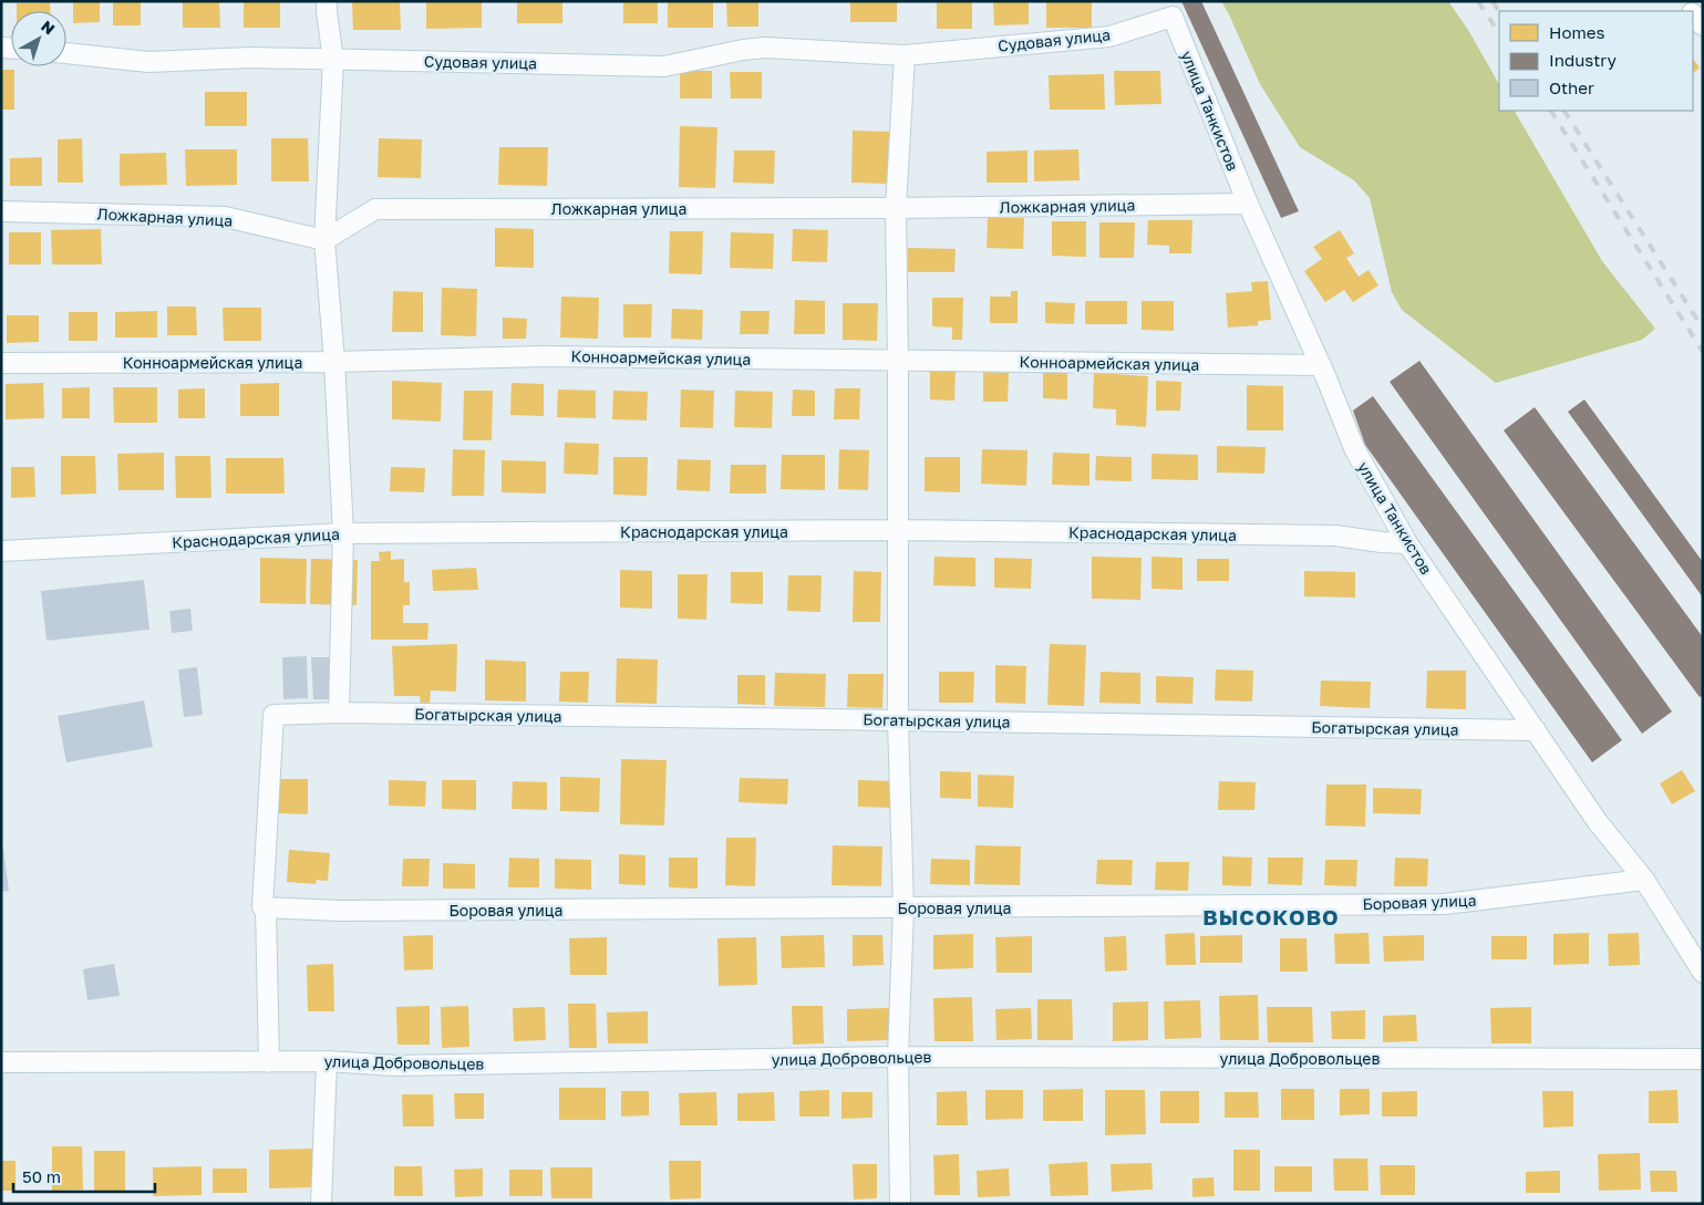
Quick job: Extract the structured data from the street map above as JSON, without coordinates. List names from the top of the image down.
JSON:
{
  "streets": {
    "street": [
      "Судовая улица",
      "улица Танкистов",
      "Ложкарная улица",
      "Конноармейская улица",
      "Краснодарская улица",
      "Богатырская улица",
      "Боровая улица",
      "улица Добровольцев"
    ]
  },
  "crossings": [
    ["Судовая улица", "улица Танкистов"],
    ["улица Танкистов", "Ложкарная улица"],
    ["улица Танкистов", "Конноармейская улица"],
    ["улица Танкистов", "Краснодарская улица"],
    ["улица Танкистов", "Богатырская улица"],
    ["улица Танкистов", "Боровая улица"],
    ["Богатырская улица", "Боровая улица"]
  ],
  "districts": ["ВЫСОКОВО"],
  "legend": ["Homes", "Industry", "Other"],
  "scale_bar": "50 m",
  "north": "top right"
}
